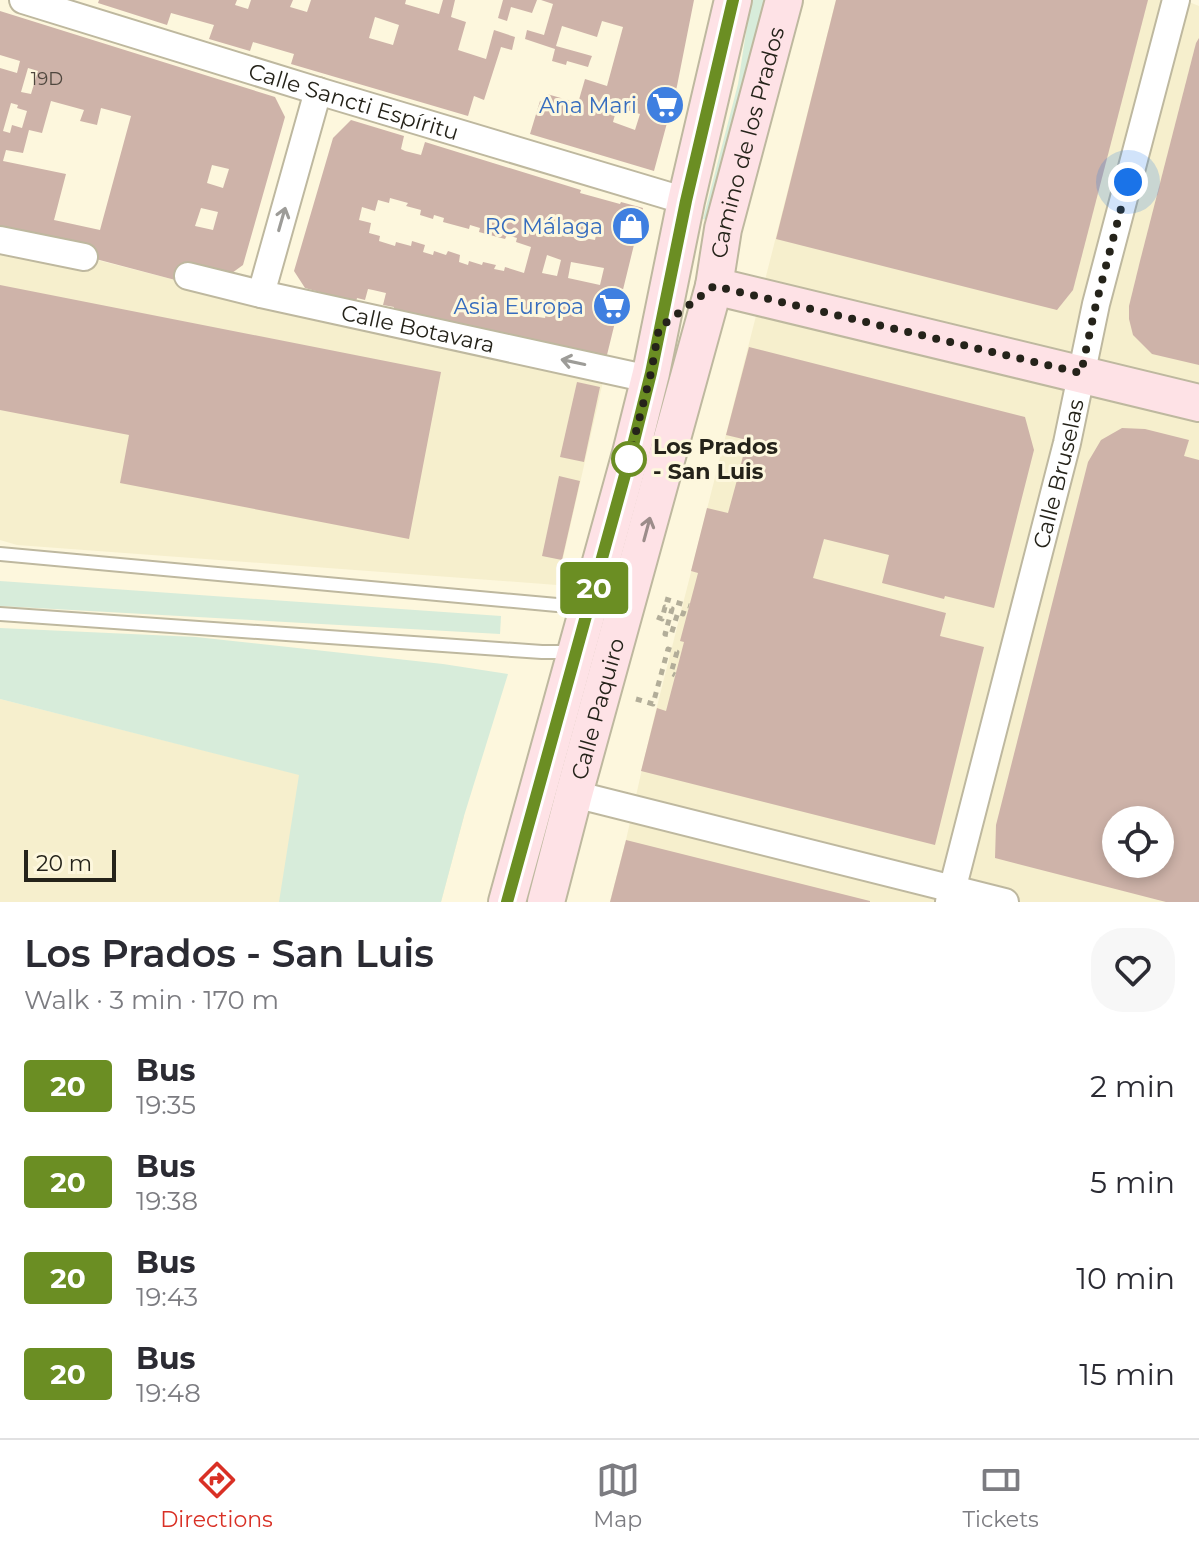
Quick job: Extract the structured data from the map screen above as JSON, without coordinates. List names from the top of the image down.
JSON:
{
  "streets": {
    "main road": ["Camino de los Prados", "Calle Paquiro"],
    "street": ["Calle Sancti Espíritu", "Calle Botavara", "Calle Bruselas"]
  },
  "crossings": [
    ["Calle Sancti Espíritu", "Camino de los Prados"],
    ["Camino de los Prados", "Calle Paquiro"],
    ["Calle Botavara", "Calle Paquiro"]
  ],
  "one_way": ["Calle Botavara"],
  "places": {
    "supermarket": ["Ana Mari", "Asia Europa"],
    "shop": ["RC Málaga"],
    "other": ["Los Prados - San Luis"]
  },
  "lines": ["bus line 20"],
  "house_numbers": ["19D"],
  "scale_bar": "20 m",
  "page": {
    "on_map": "20",
    "scale": "20 m",
    "heading": ["Los Prados - San Luis", "Walk · 3 min · 170 m"],
    "list": [
      {
        "mark": "20",
        "name": "Bus",
        "note": "19:35",
        "value": "2 min"
      },
      {
        "mark": "20",
        "name": "Bus",
        "note": "19:38",
        "value": "5 min"
      },
      {
        "mark": "20",
        "name": "Bus",
        "note": "19:43",
        "value": "10 min"
      },
      {
        "mark": "20",
        "name": "Bus",
        "note": "19:48",
        "value": "15 min"
      }
    ],
    "tabs": ["Directions", "Map", "Tickets"]
  }
}
